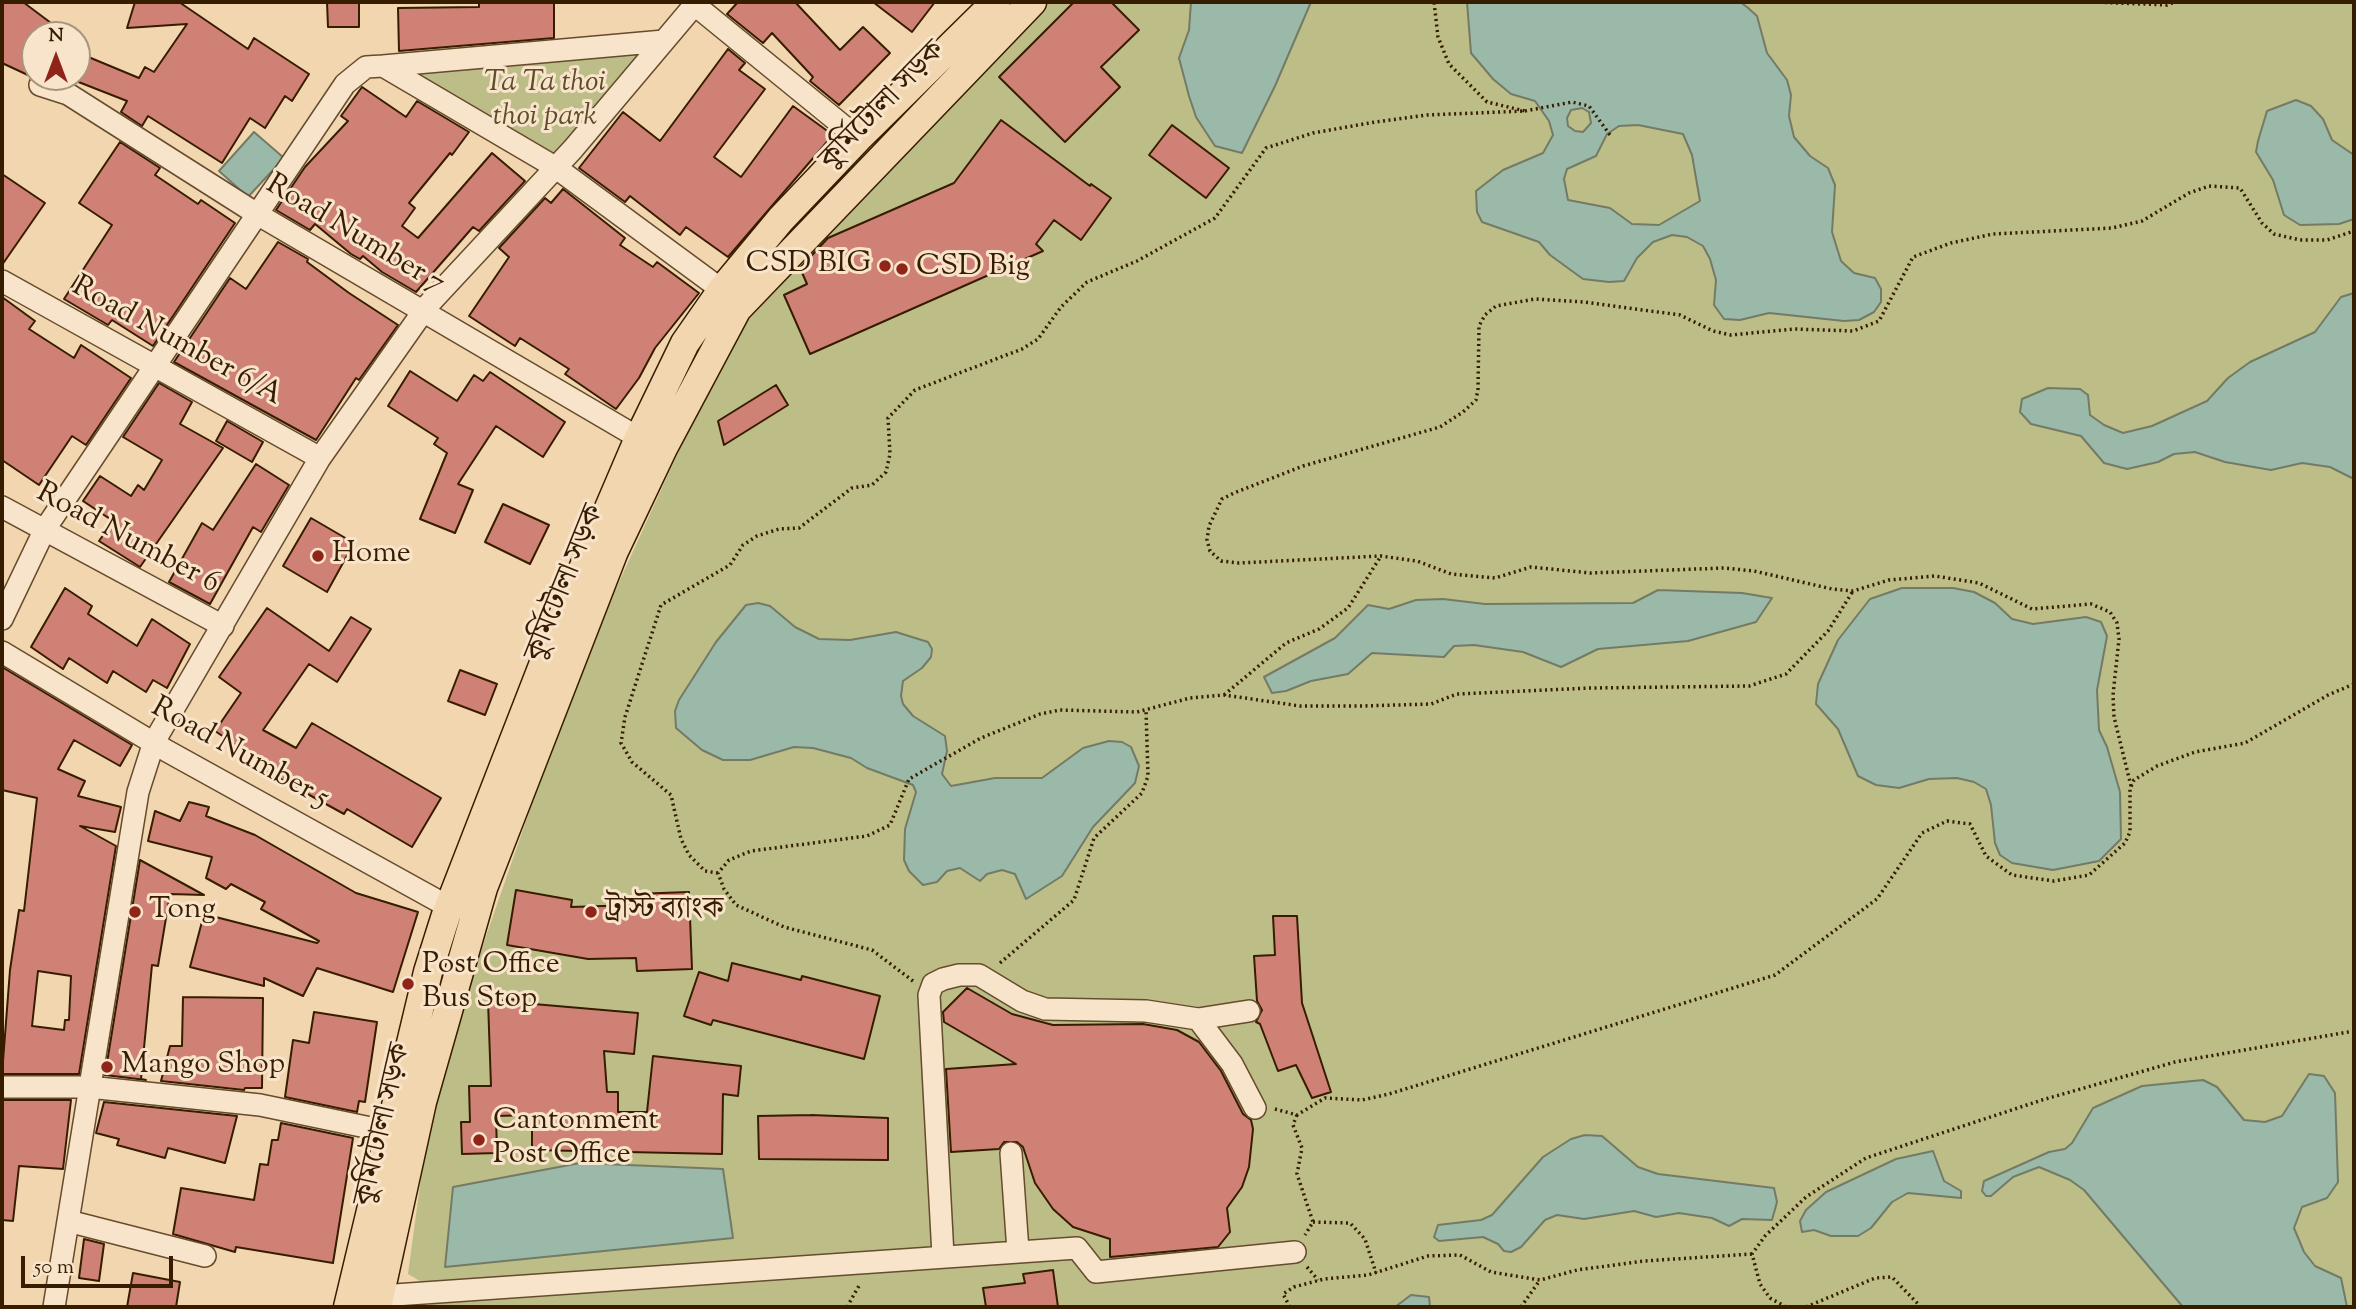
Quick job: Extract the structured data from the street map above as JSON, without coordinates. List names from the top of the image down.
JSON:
{
  "streets": {
    "main road": ["কুর্মিটোলা সড়ক"],
    "street": [
      "Road Number 7",
      "Road Number 6/A",
      "Road Number 6",
      "Road Number 5"
    ]
  },
  "crossings": [
    ["কুর্মিটোলা সড়ক", "Road Number 7"],
    ["কুর্মিটোলা সড়ক", "Road Number 5"]
  ],
  "parks": ["Ta Ta thoi thoi park"],
  "places": [
    "CSD BIG",
    "CSD Big",
    "Home",
    "Tong",
    "ট্রাস্ট ব্যাংক",
    "Post Office Bus Stop",
    "Mango Shop",
    "Cantonment Post Office"
  ],
  "scale_bar": "50 m",
  "north": "top"
}
